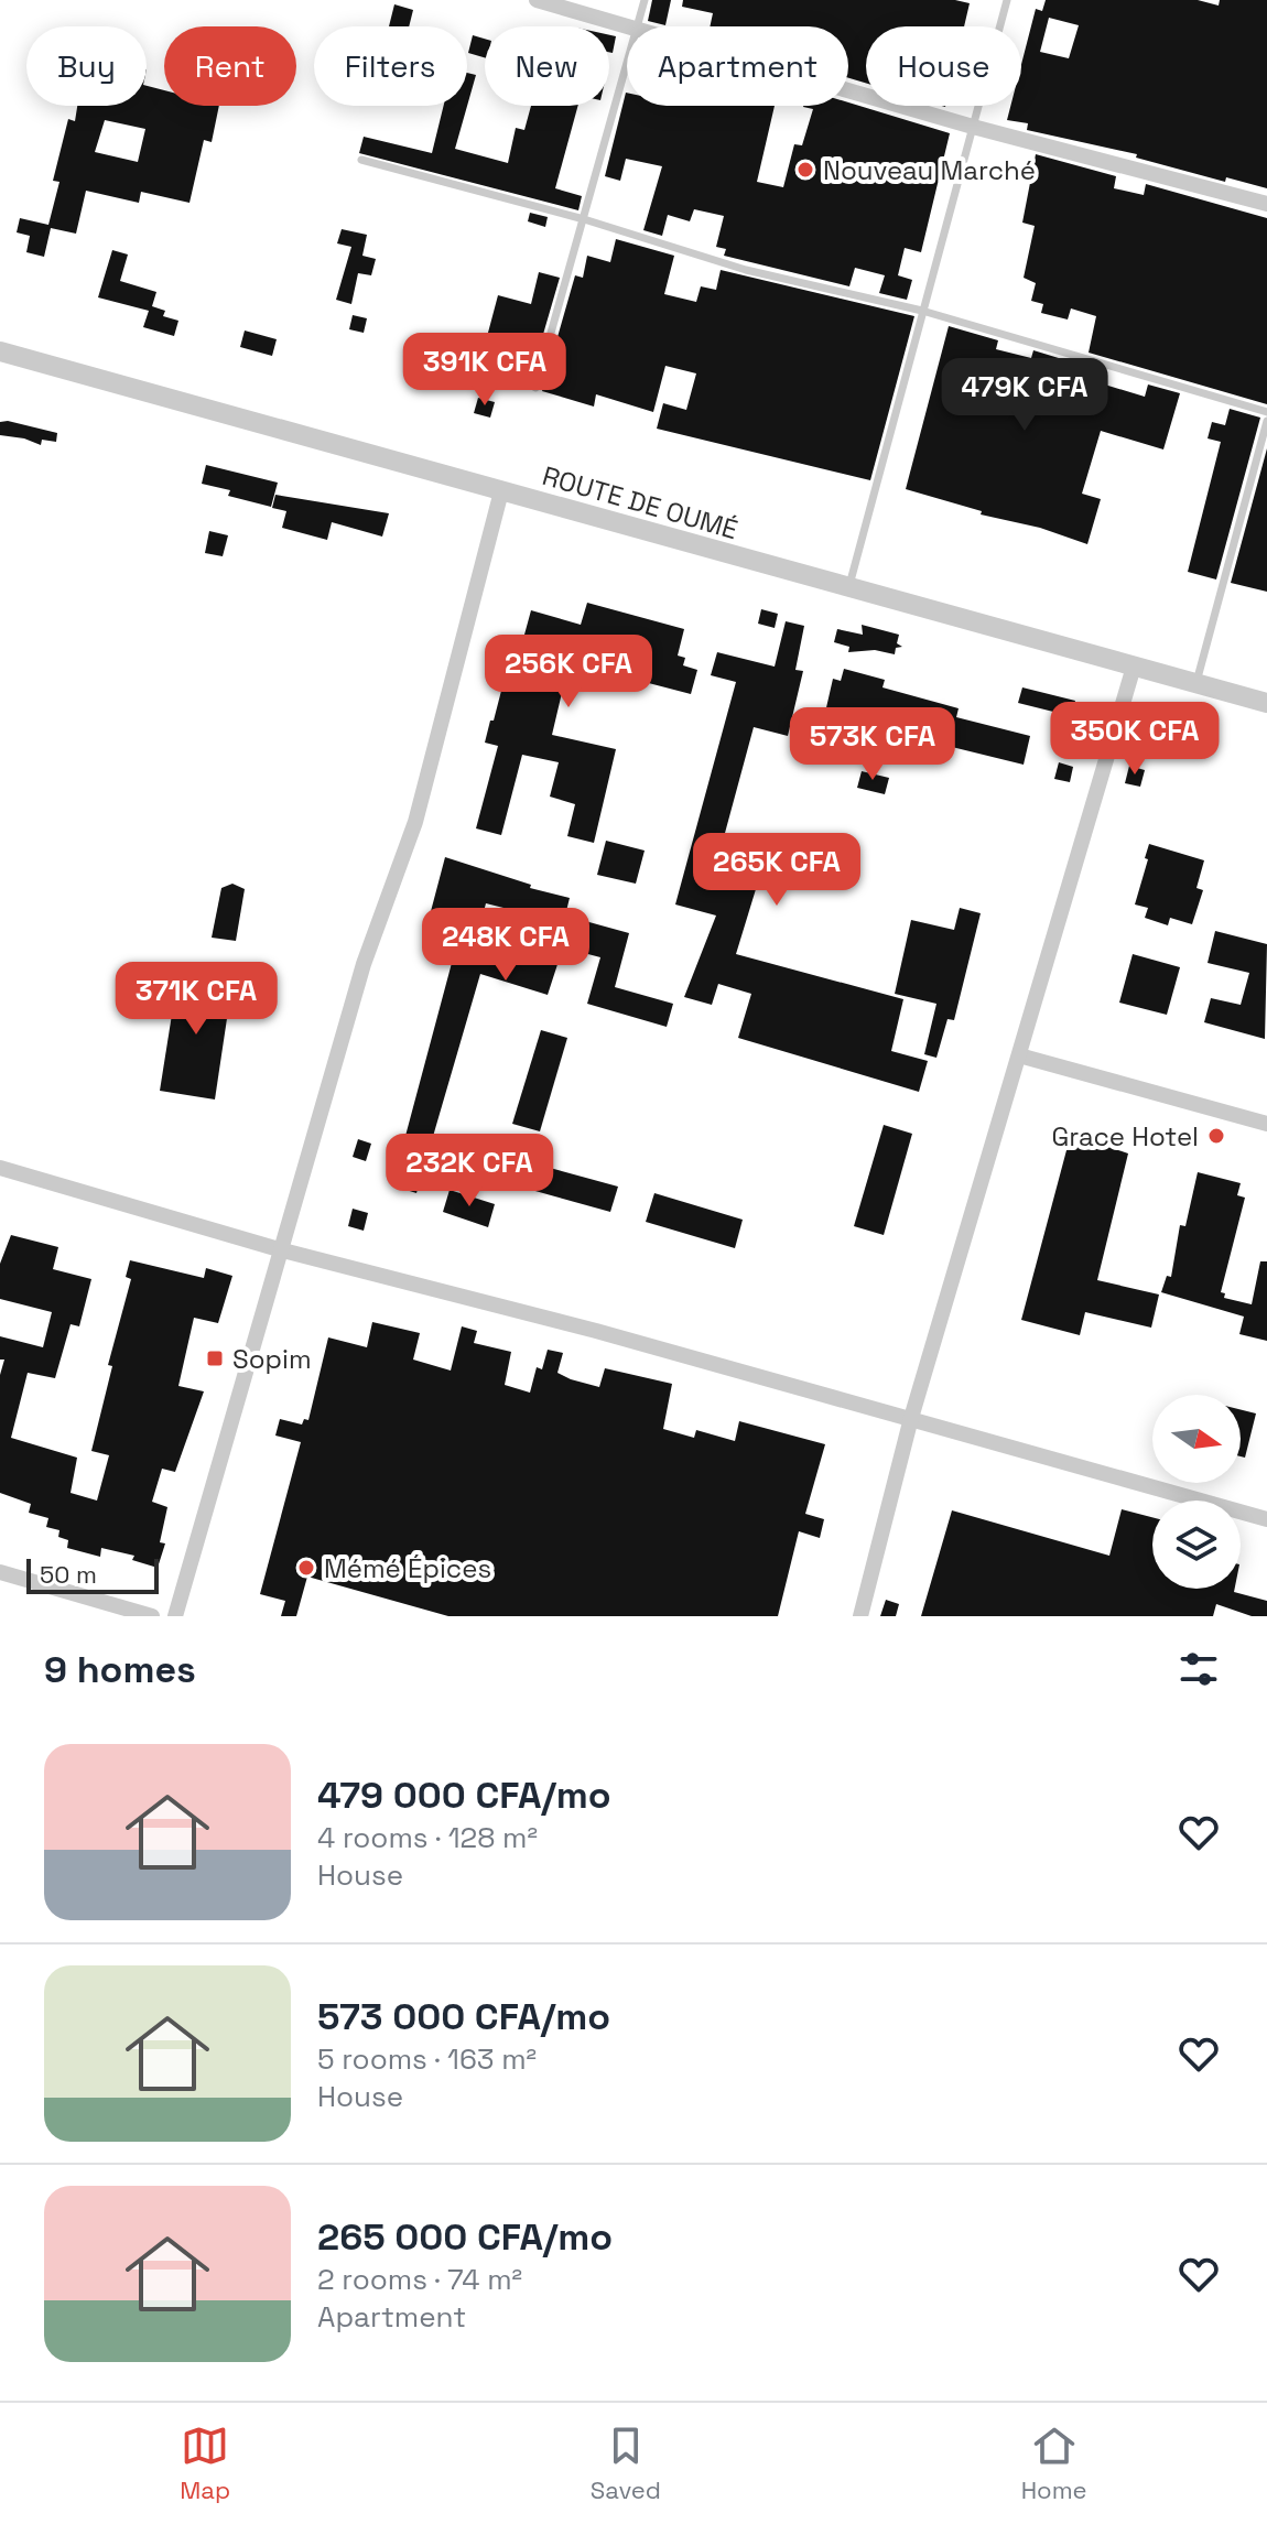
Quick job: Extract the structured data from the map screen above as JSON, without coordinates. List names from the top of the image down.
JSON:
{
  "streets": {
    "street": ["ROUTE DE OUMÉ"]
  },
  "places": {
    "other": ["Nouveau Marché", "Grace Hotel", "Mémé Épices"],
    "transit": ["Sopim"]
  },
  "scale_bar": "50 m",
  "north": "right",
  "page": {
    "chip": [
      "Buy",
      "Rent",
      "Filters",
      "New",
      "Apartment",
      "House"
    ],
    "price": [
      "391K CFA",
      "479K CFA",
      "256K CFA",
      "350K CFA",
      "573K CFA",
      "265K CFA",
      "248K CFA",
      "371K CFA",
      "232K CFA"
    ],
    "scale": "50 m",
    "heading": "9 homes",
    "list": [
      {
        "name": "479 000 CFA/mo",
        "note": "4 rooms · 128 m² · House"
      },
      {
        "name": "573 000 CFA/mo",
        "note": "5 rooms · 163 m² · House"
      },
      {
        "name": "265 000 CFA/mo",
        "note": "2 rooms · 74 m² · Apartment"
      }
    ],
    "tabs": ["Map", "Saved", "Home"]
  }
}
